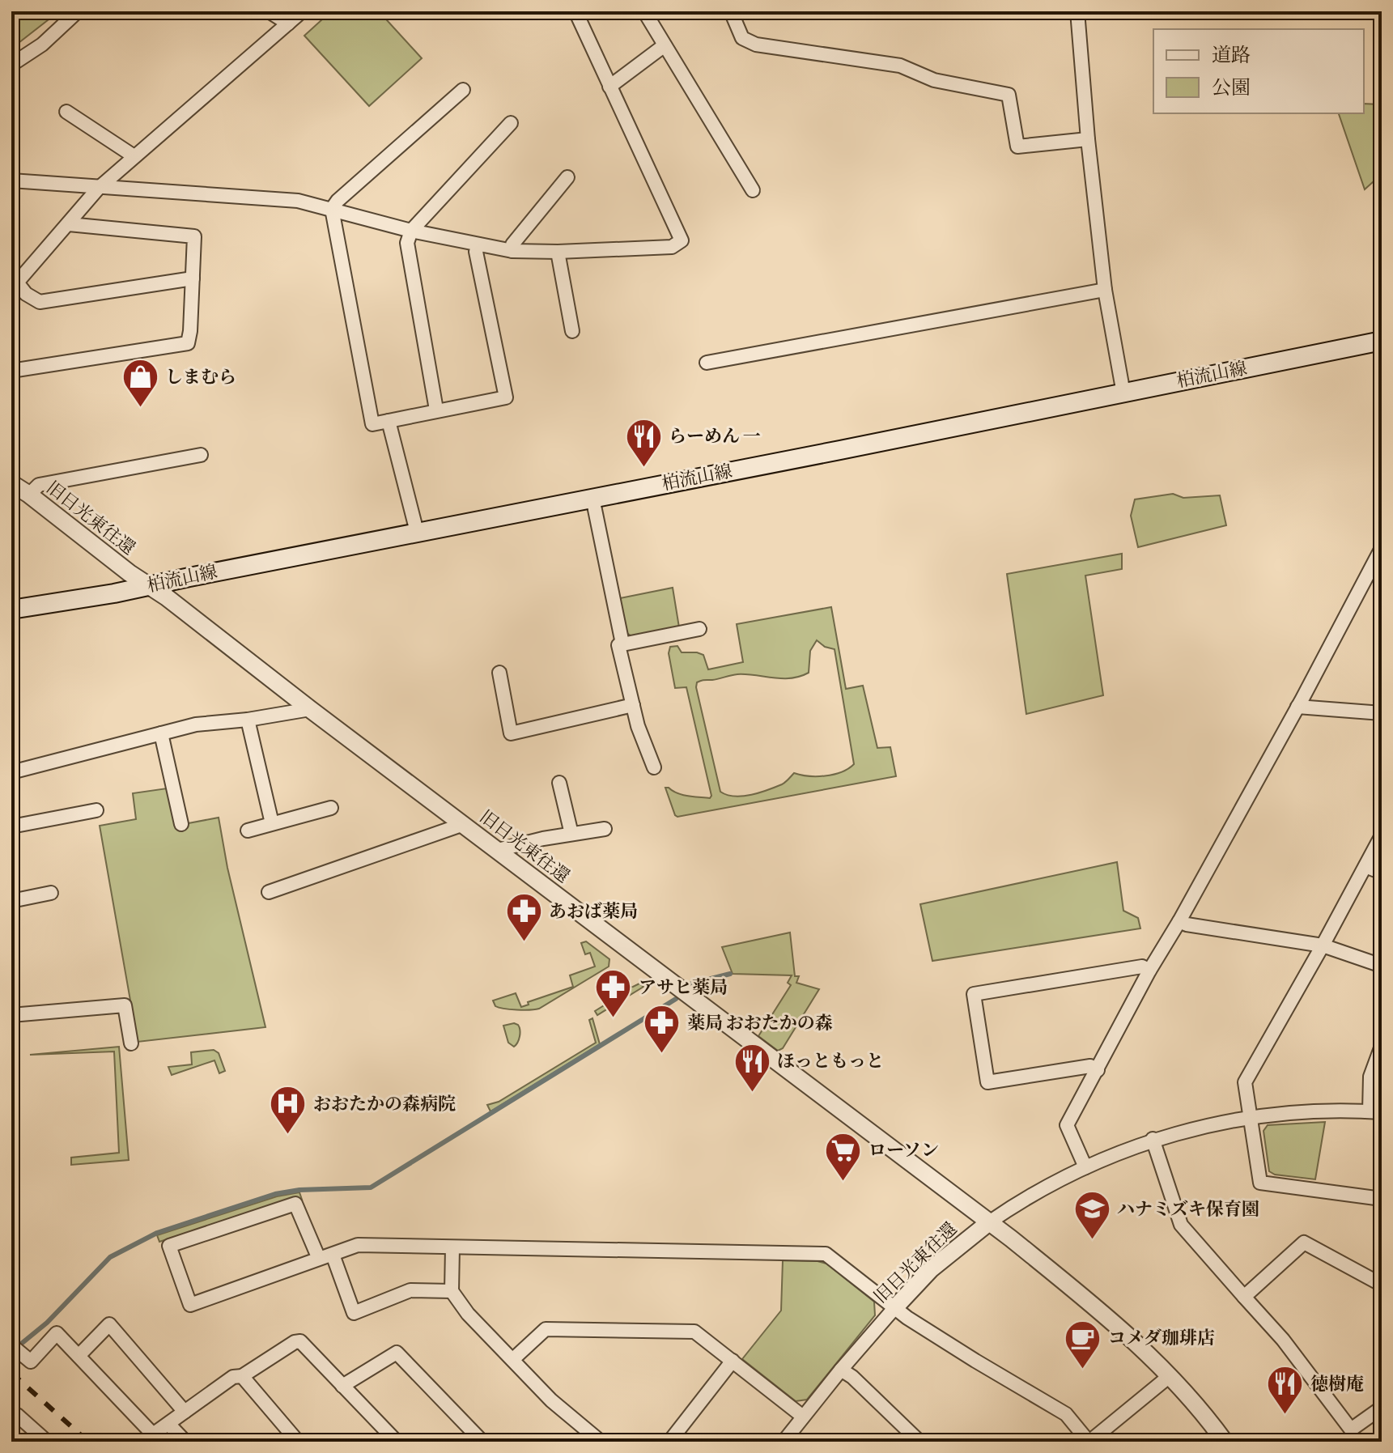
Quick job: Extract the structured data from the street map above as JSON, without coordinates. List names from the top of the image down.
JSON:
{
  "streets": {
    "main road": ["柏流山線"],
    "street": ["旧日光東往還"]
  },
  "crossings": [
    ["柏流山線", "旧日光東往還"]
  ],
  "places": {
    "shop": ["しまむら"],
    "restaurant": ["らーめん 一", "ほっともっと", "徳樹庵"],
    "pharmacy": ["あおば薬局", "アサヒ薬局", "薬局 おおたかの森"],
    "hospital": ["おおたかの森病院"],
    "supermarket": ["ローソン"],
    "school or university": ["ハナミズキ保育園"],
    "cafe": ["コメダ珈琲店"]
  },
  "legend": ["道路", "公園"]
}
